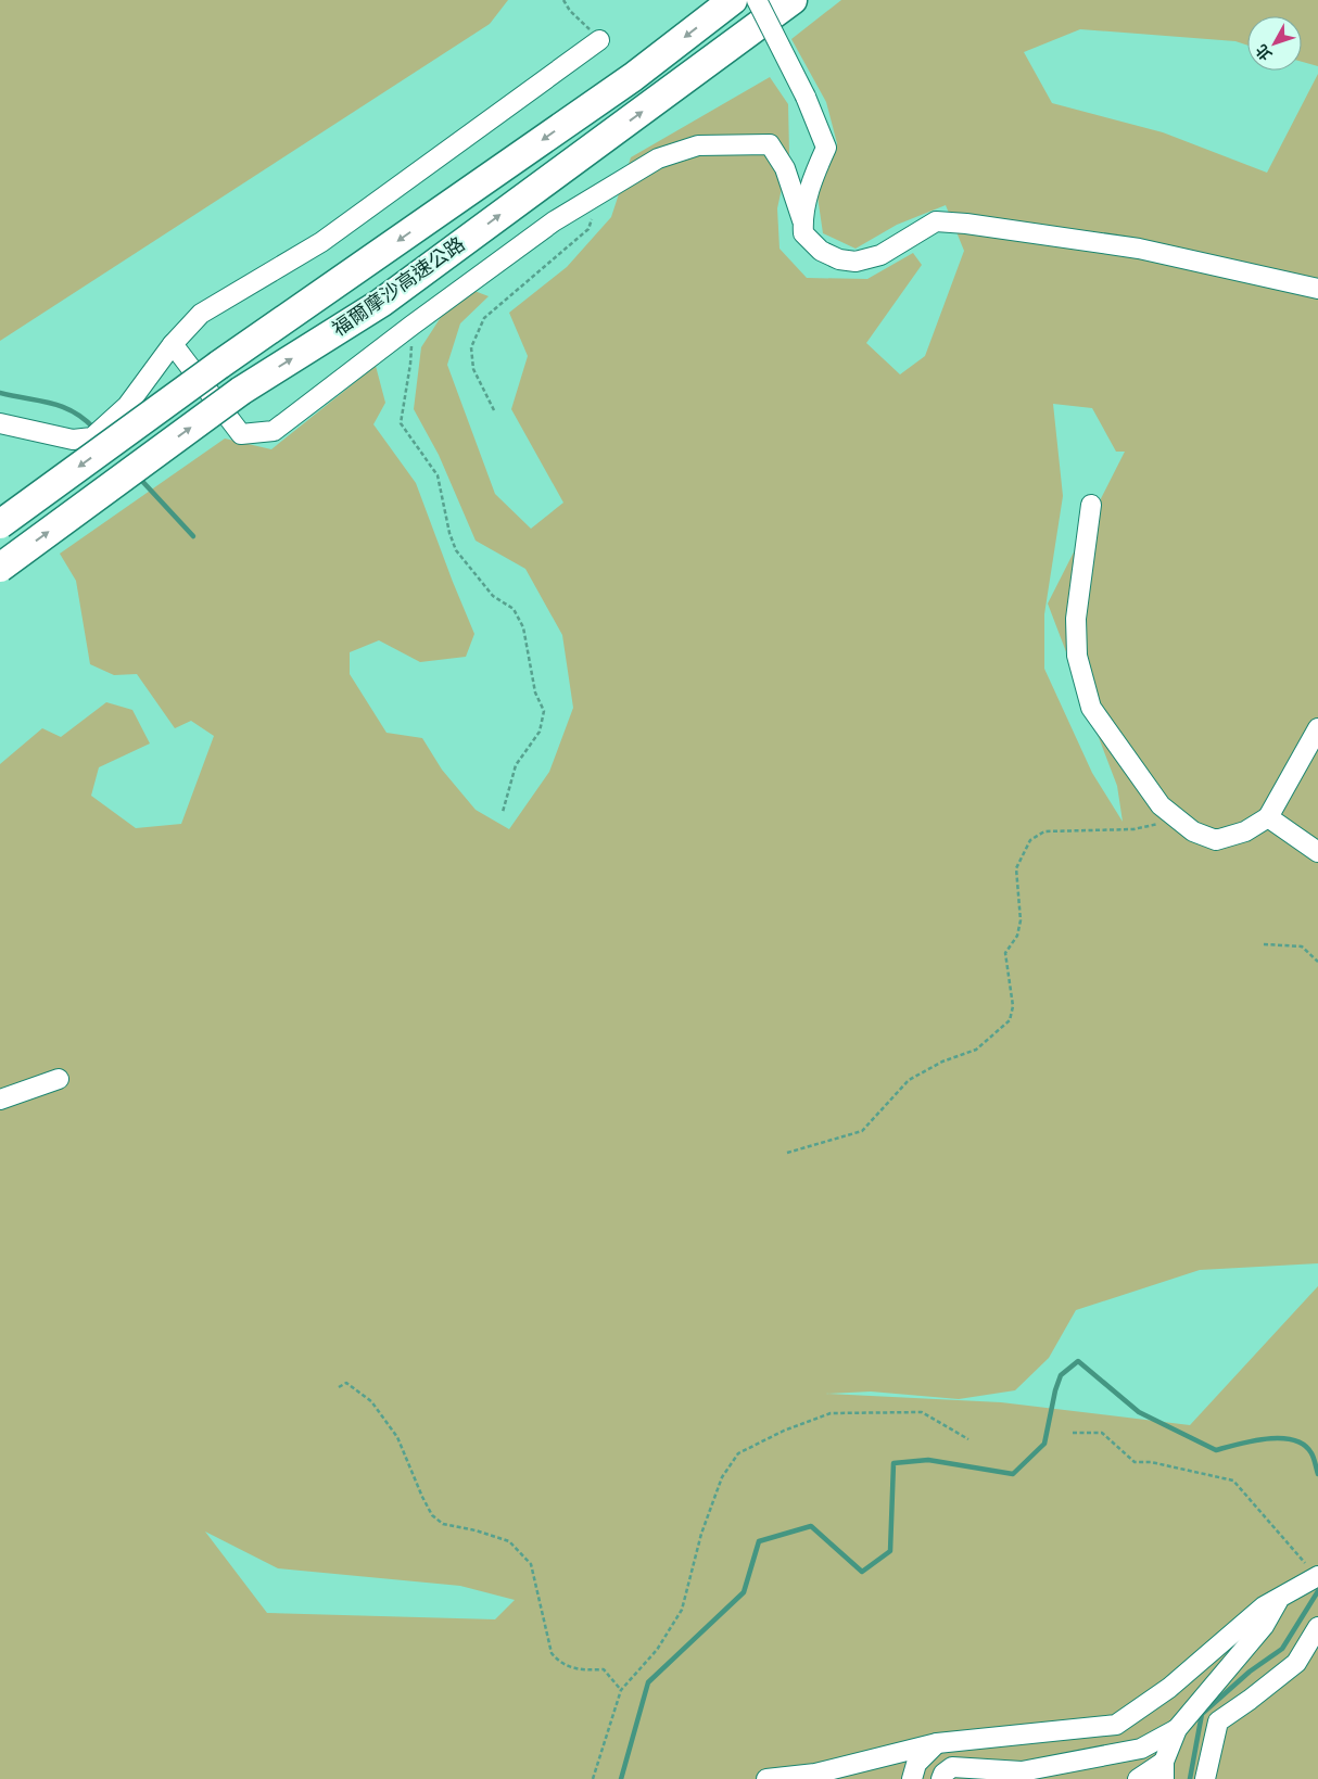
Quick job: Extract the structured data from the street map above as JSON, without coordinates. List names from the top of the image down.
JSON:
{
  "streets": {
    "highway": ["福爾摩沙高速公路"]
  },
  "north": "bottom left"
}
